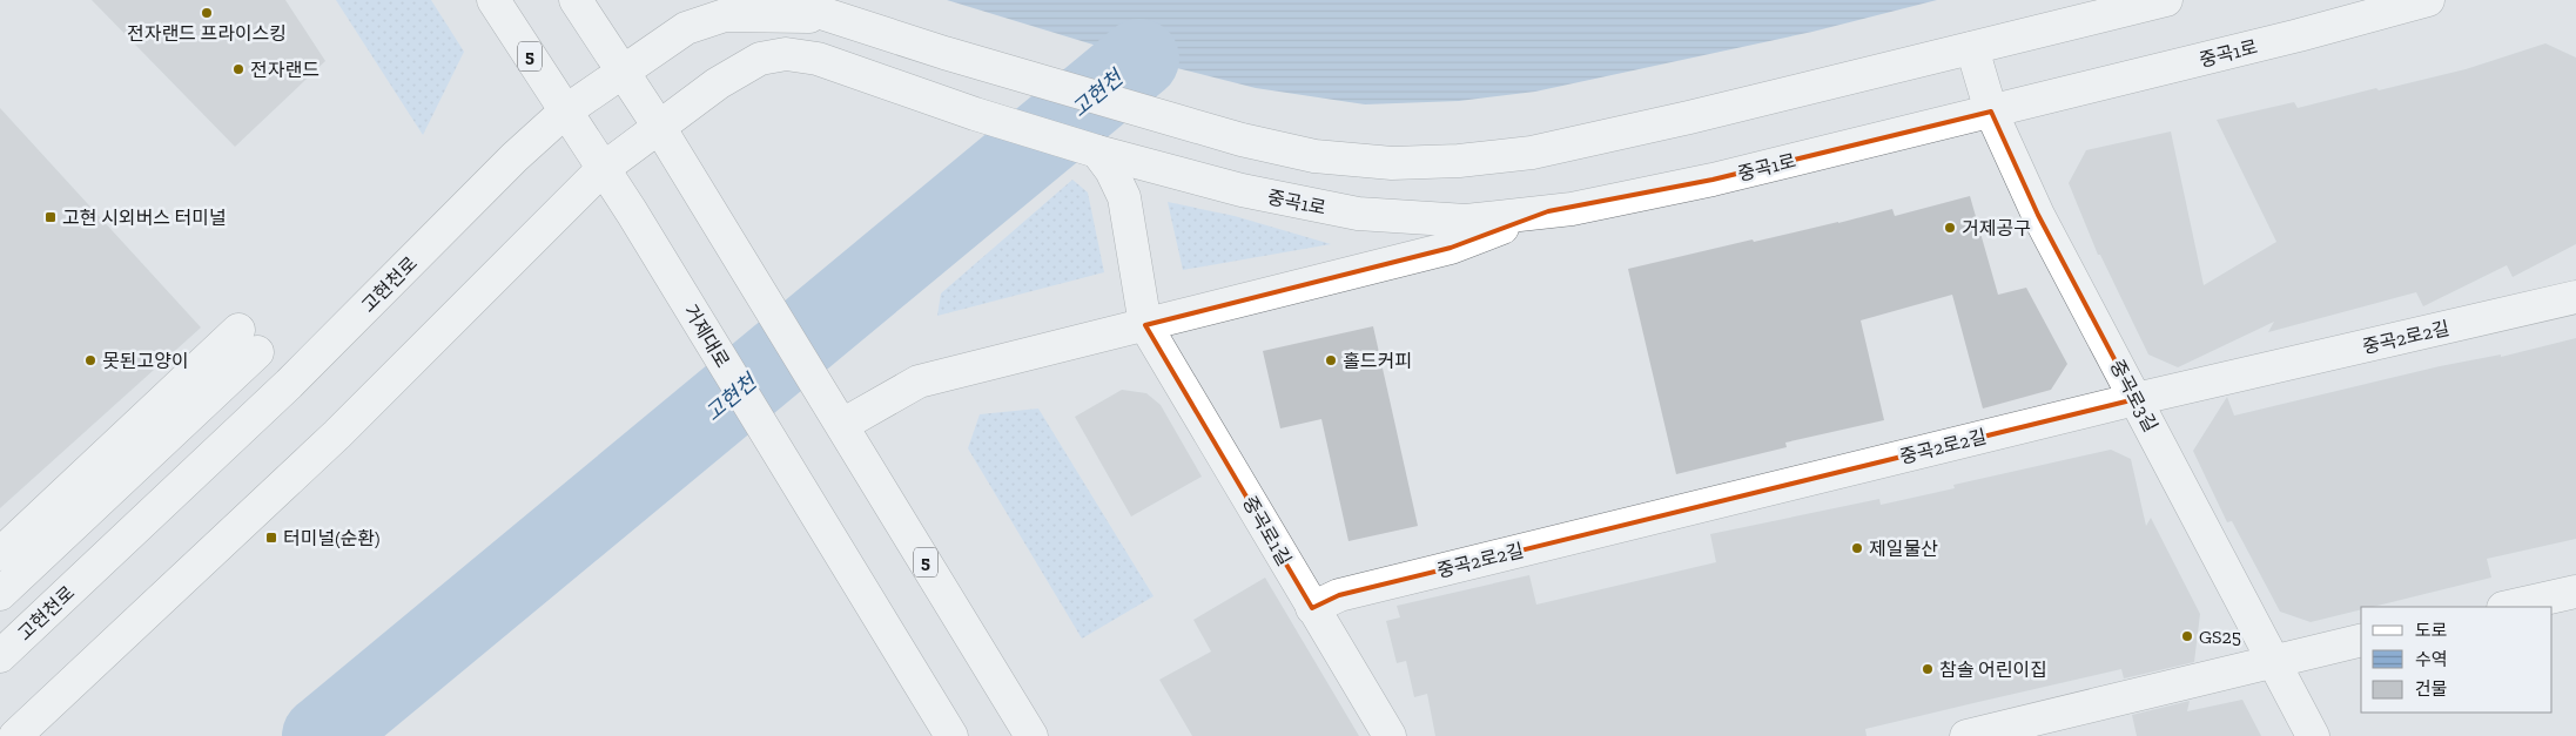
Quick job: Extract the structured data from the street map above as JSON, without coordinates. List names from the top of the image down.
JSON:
{
  "streets": {
    "street": [
      "중곡1로",
      "5",
      "고현천로",
      "거제대로",
      "중곡2로2길",
      "중곡로3길",
      "중곡로1길"
    ]
  },
  "crossings": [
    ["중곡1로", "5"],
    ["중곡1로", "거제대로"],
    ["중곡1로", "중곡로3길"],
    ["5", "고현천로"],
    ["고현천로", "거제대로"],
    ["중곡2로2길", "중곡로3길"],
    ["중곡2로2길", "중곡로1길"]
  ],
  "water": ["고현천"],
  "places": {
    "other": [
      "전자랜드 프라이스킹",
      "전자랜드",
      "거제공구",
      "못된고양이",
      "홀드커피",
      "제일물산",
      "GS25",
      "참솔 어린이집"
    ],
    "transit": ["고현 시외버스 터미널", "터미널(순환)"]
  },
  "legend": ["도로", "수역", "건물"]
}
